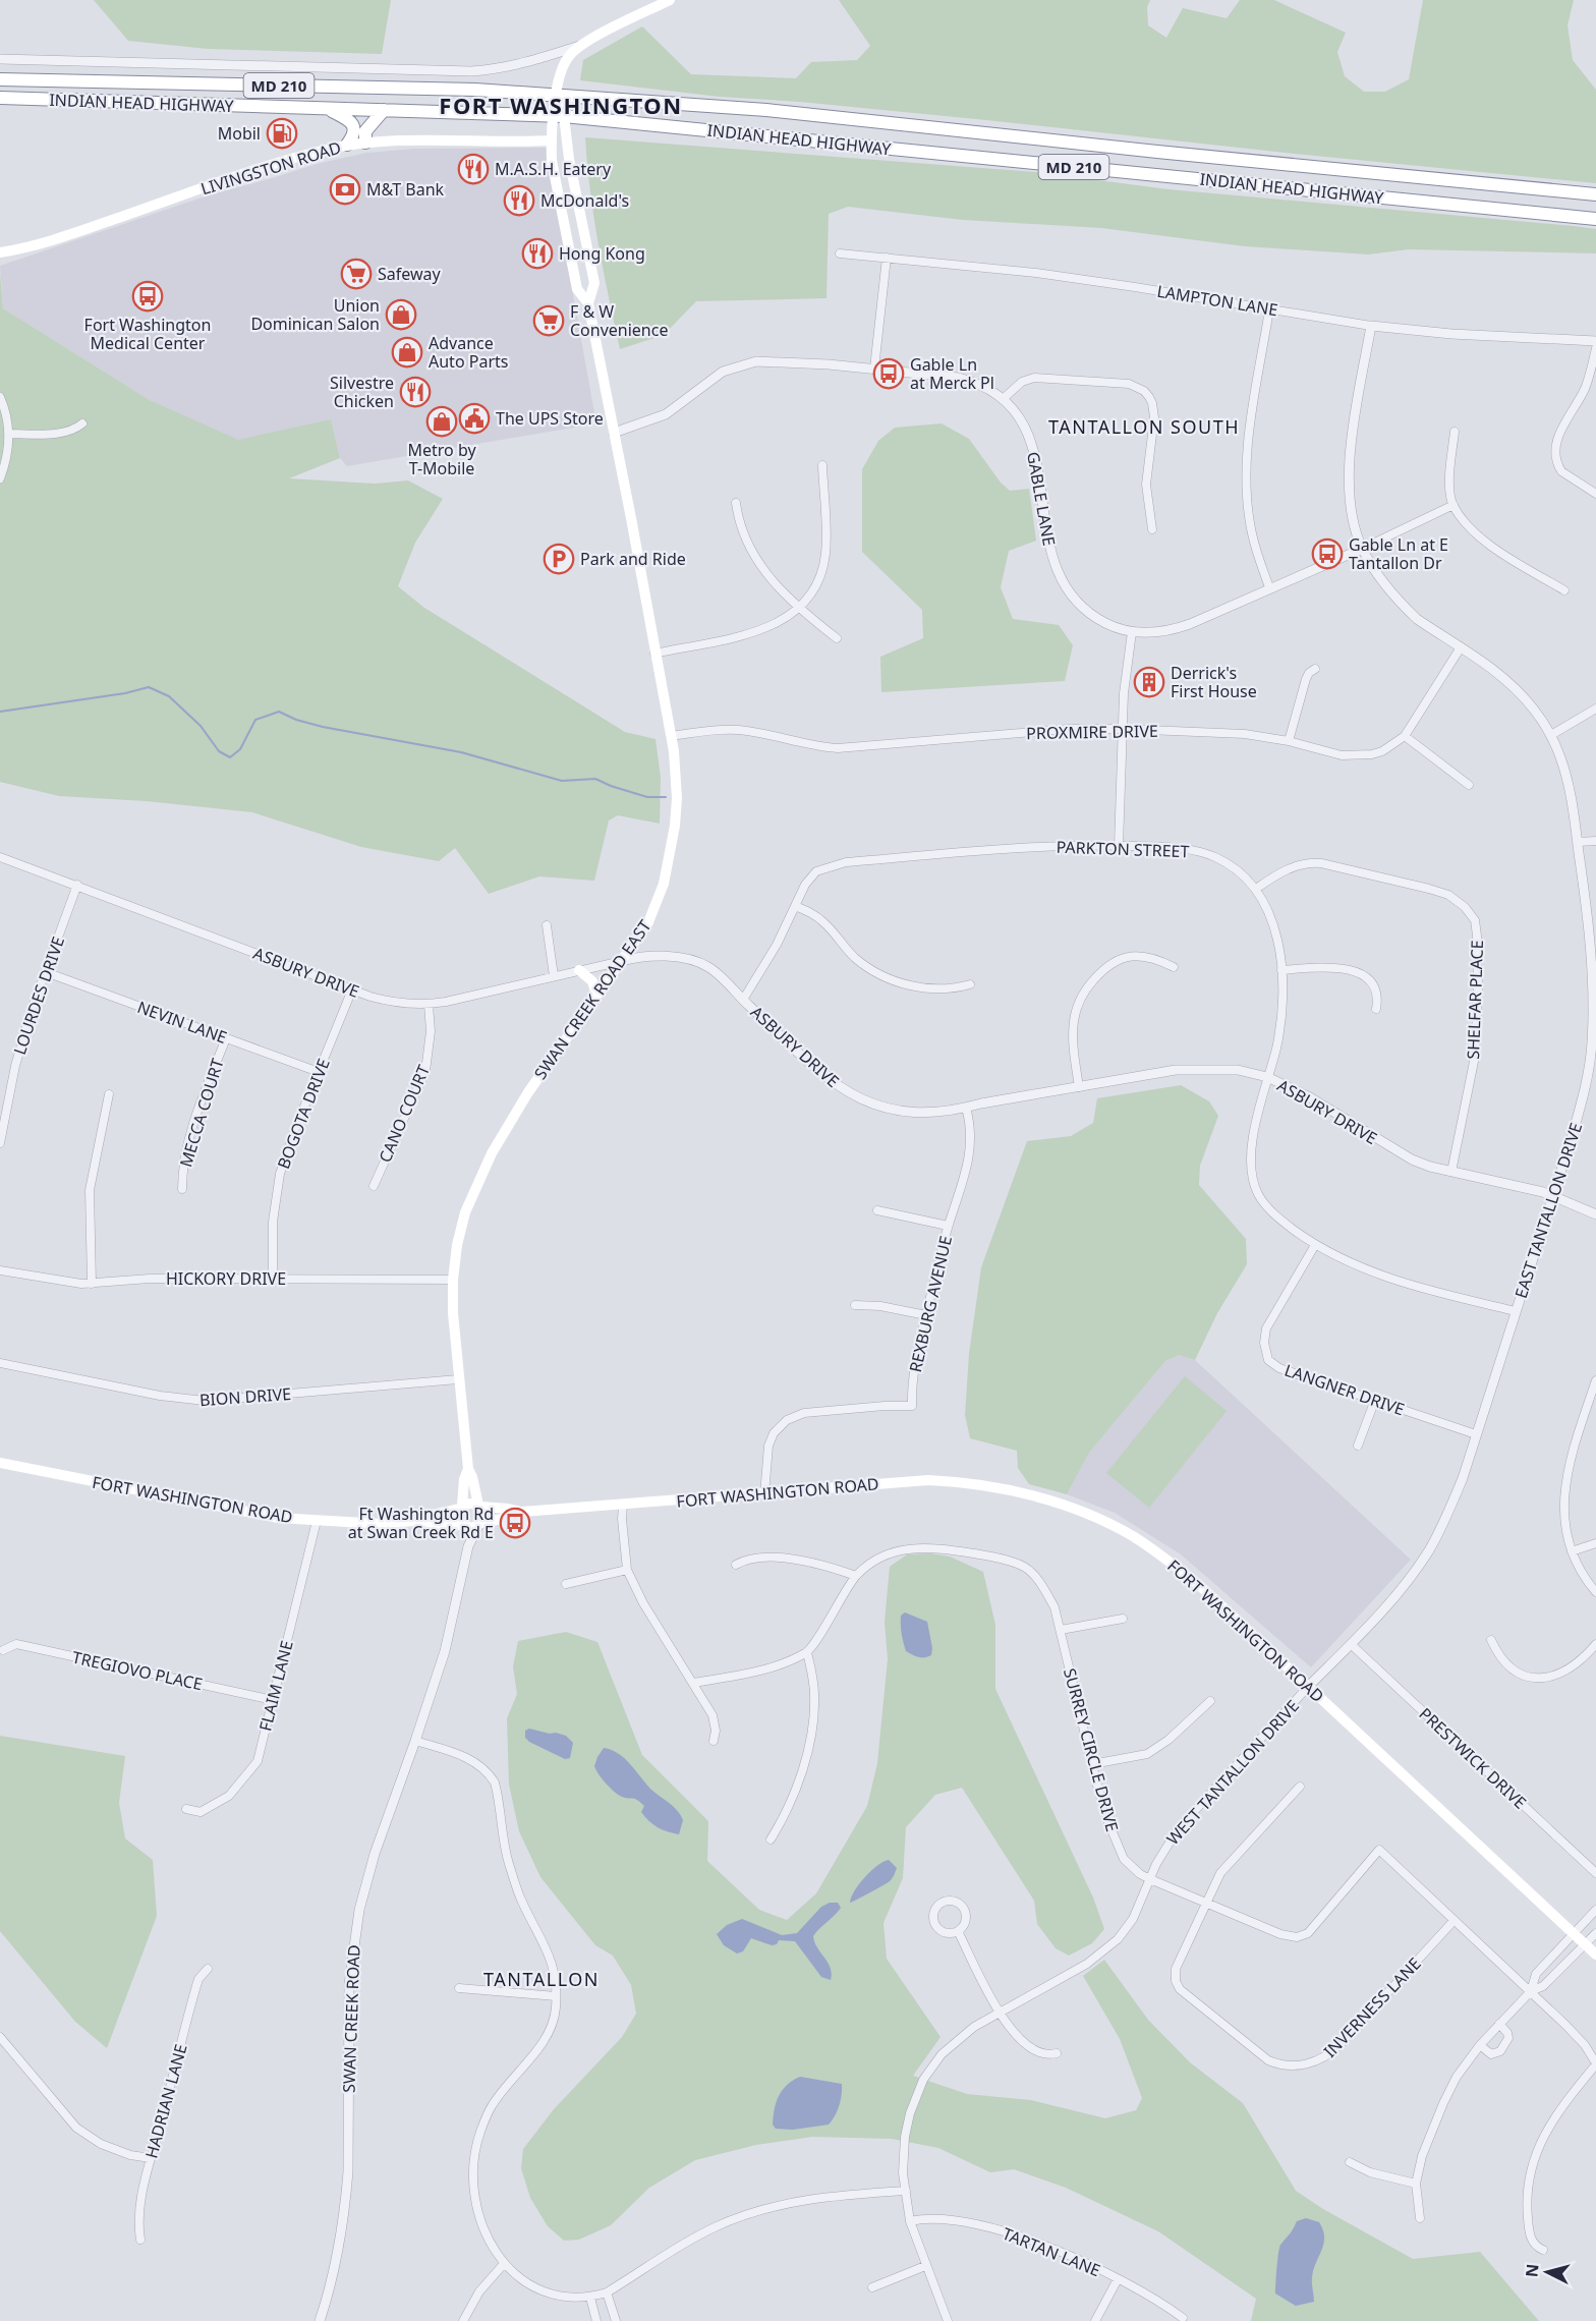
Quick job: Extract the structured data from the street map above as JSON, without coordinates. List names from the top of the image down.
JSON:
{
  "streets": {
    "highway": ["MD 210", "INDIAN HEAD HIGHWAY"],
    "main road": ["LIVINGSTON ROAD", "SWAN CREEK ROAD EAST", "FORT WASHINGTON ROAD"],
    "street": [
      "LAMPTON LANE",
      "GABLE LANE",
      "PROXMIRE DRIVE",
      "PARKTON STREET",
      "ASBURY DRIVE",
      "LOURDES DRIVE",
      "SHELFAR PLACE",
      "NEVIN LANE",
      "MECCA COURT",
      "BOGOTA DRIVE",
      "CANO COURT",
      "EAST TANTALLON DRIVE",
      "HICKORY DRIVE",
      "REXBURG AVENUE",
      "LANGNER DRIVE",
      "BION DRIVE",
      "TREGIOVO PLACE",
      "FLAIM LANE",
      "SURREY CIRCLE DRIVE",
      "PRESTWICK DRIVE",
      "WEST TANTALLON DRIVE",
      "INVERNESS LANE",
      "SWAN CREEK ROAD",
      "HADRIAN LANE",
      "TARTAN LANE"
    ]
  },
  "crossings": [
    ["INDIAN HEAD HIGHWAY", "SWAN CREEK ROAD EAST"],
    ["LIVINGSTON ROAD", "SWAN CREEK ROAD EAST"],
    ["LAMPTON LANE", "EAST TANTALLON DRIVE"],
    ["GABLE LANE", "SWAN CREEK ROAD EAST"],
    ["GABLE LANE", "EAST TANTALLON DRIVE"],
    ["PROXMIRE DRIVE", "SWAN CREEK ROAD EAST"],
    ["PROXMIRE DRIVE", "EAST TANTALLON DRIVE"],
    ["PARKTON STREET", "ASBURY DRIVE"],
    ["PARKTON STREET", "SHELFAR PLACE"],
    ["PARKTON STREET", "EAST TANTALLON DRIVE"],
    ["PARKTON STREET", "LANGNER DRIVE"],
    ["ASBURY DRIVE", "LOURDES DRIVE"],
    ["ASBURY DRIVE", "SWAN CREEK ROAD EAST"],
    ["ASBURY DRIVE", "SHELFAR PLACE"],
    ["ASBURY DRIVE", "BOGOTA DRIVE"],
    ["ASBURY DRIVE", "CANO COURT"],
    ["ASBURY DRIVE", "EAST TANTALLON DRIVE"],
    ["ASBURY DRIVE", "REXBURG AVENUE"],
    ["LOURDES DRIVE", "NEVIN LANE"],
    ["SWAN CREEK ROAD EAST", "HICKORY DRIVE"],
    ["SWAN CREEK ROAD EAST", "BION DRIVE"],
    ["SWAN CREEK ROAD EAST", "FORT WASHINGTON ROAD"],
    ["SWAN CREEK ROAD EAST", "SWAN CREEK ROAD"],
    ["NEVIN LANE", "MECCA COURT"],
    ["NEVIN LANE", "BOGOTA DRIVE"],
    ["BOGOTA DRIVE", "HICKORY DRIVE"],
    ["EAST TANTALLON DRIVE", "LANGNER DRIVE"],
    ["EAST TANTALLON DRIVE", "FORT WASHINGTON ROAD"],
    ["EAST TANTALLON DRIVE", "PRESTWICK DRIVE"],
    ["EAST TANTALLON DRIVE", "WEST TANTALLON DRIVE"],
    ["REXBURG AVENUE", "FORT WASHINGTON ROAD"],
    ["FORT WASHINGTON ROAD", "FLAIM LANE"],
    ["FORT WASHINGTON ROAD", "WEST TANTALLON DRIVE"],
    ["FORT WASHINGTON ROAD", "SWAN CREEK ROAD"],
    ["TREGIOVO PLACE", "FLAIM LANE"],
    ["SURREY CIRCLE DRIVE", "WEST TANTALLON DRIVE"],
    ["SURREY CIRCLE DRIVE", "INVERNESS LANE"],
    ["WEST TANTALLON DRIVE", "TARTAN LANE"]
  ],
  "districts": ["FORT WASHINGTON", "TANTALLON SOUTH", "TANTALLON"],
  "places": {
    "fuel station": ["Mobil"],
    "restaurant": [
      "M.A.S.H. Eatery",
      "McDonald's",
      "Hong Kong",
      "Silvestre Chicken"
    ],
    "bank": ["M&T Bank"],
    "supermarket": ["Safeway", "F & W Convenience"],
    "bus stop": [
      "Fort Washington Medical Center",
      "Gable Ln at Merck Pl",
      "Gable Ln at E Tantallon Dr",
      "Ft Washington Rd at Swan Creek Rd E"
    ],
    "shop": ["Union Dominican Salon", "Advance Auto Parts", "Metro by T-Mobile"],
    "public building": ["The UPS Store"],
    "parking": ["Park and Ride"],
    "building": ["Derrick's First House"]
  },
  "north": "left"
}
